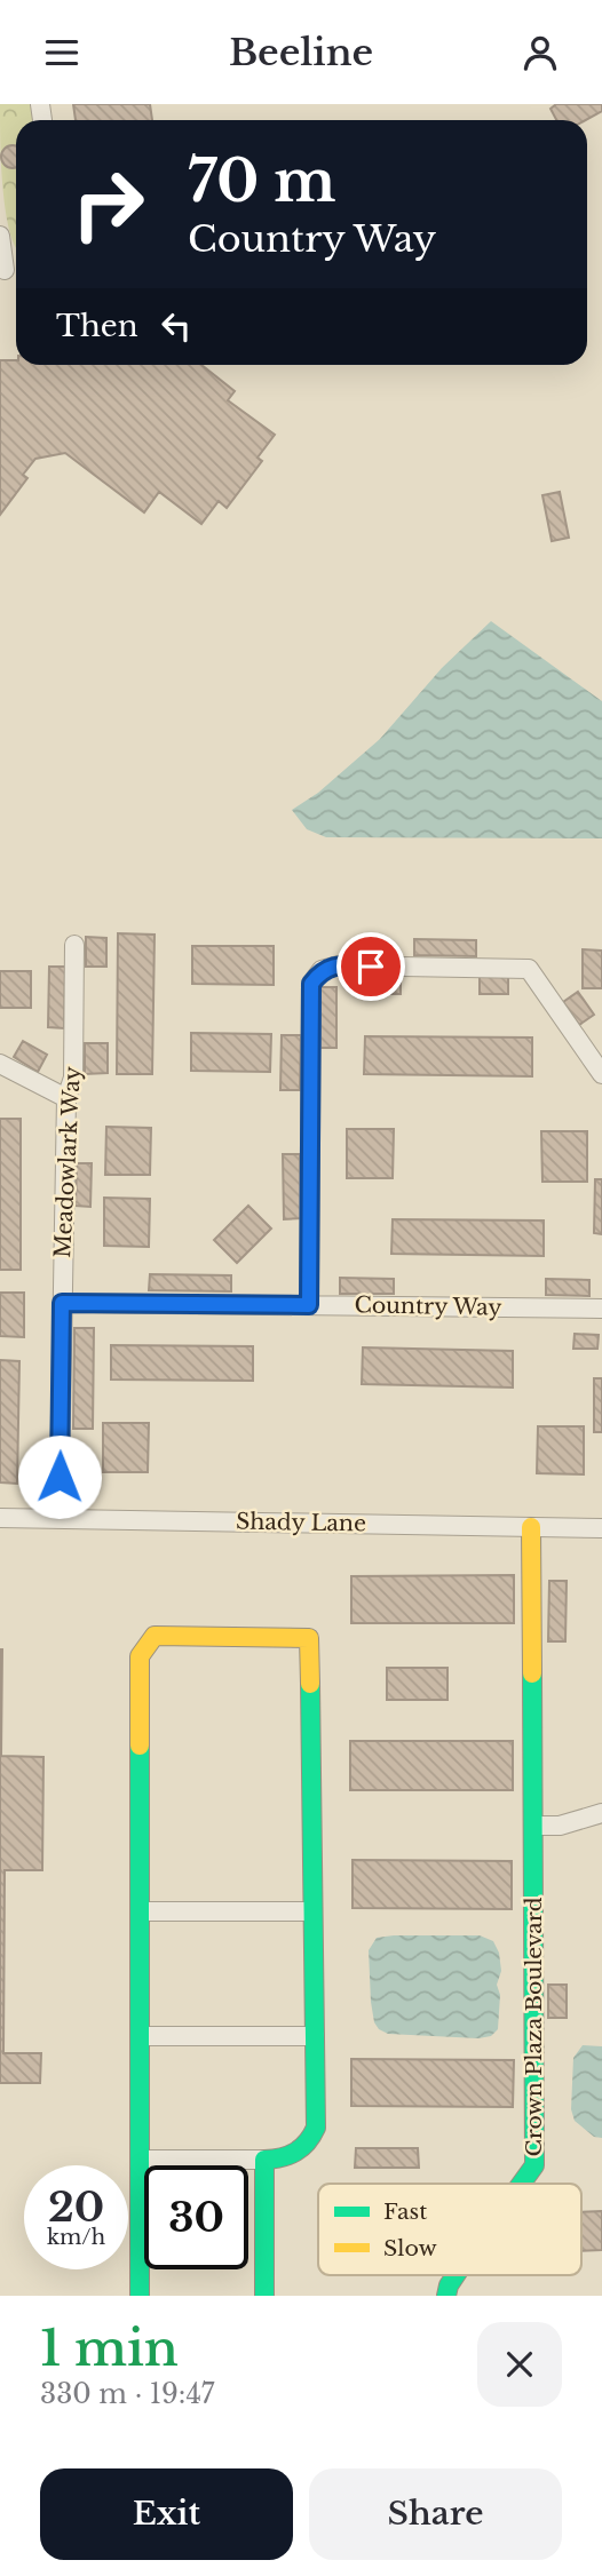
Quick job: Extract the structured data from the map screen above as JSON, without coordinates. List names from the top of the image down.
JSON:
{
  "streets": {
    "street": [
      "Meadowlark Way",
      "Country Way",
      "Shady Lane",
      "Crown Plaza Boulevard"
    ]
  },
  "crossings": [
    ["Meadowlark Way", "Country Way"],
    ["Shady Lane", "Crown Plaza Boulevard"]
  ],
  "legend": ["Fast", "Slow"],
  "page": {
    "header": "Beeline",
    "turn": ["70 m", "Country Way"],
    "then": "Then",
    "speed": "20 km/h",
    "limit": "30",
    "heading": ["1 min", "330 m · 19:47"],
    "buttons": ["Exit", "Share"]
  }
}
